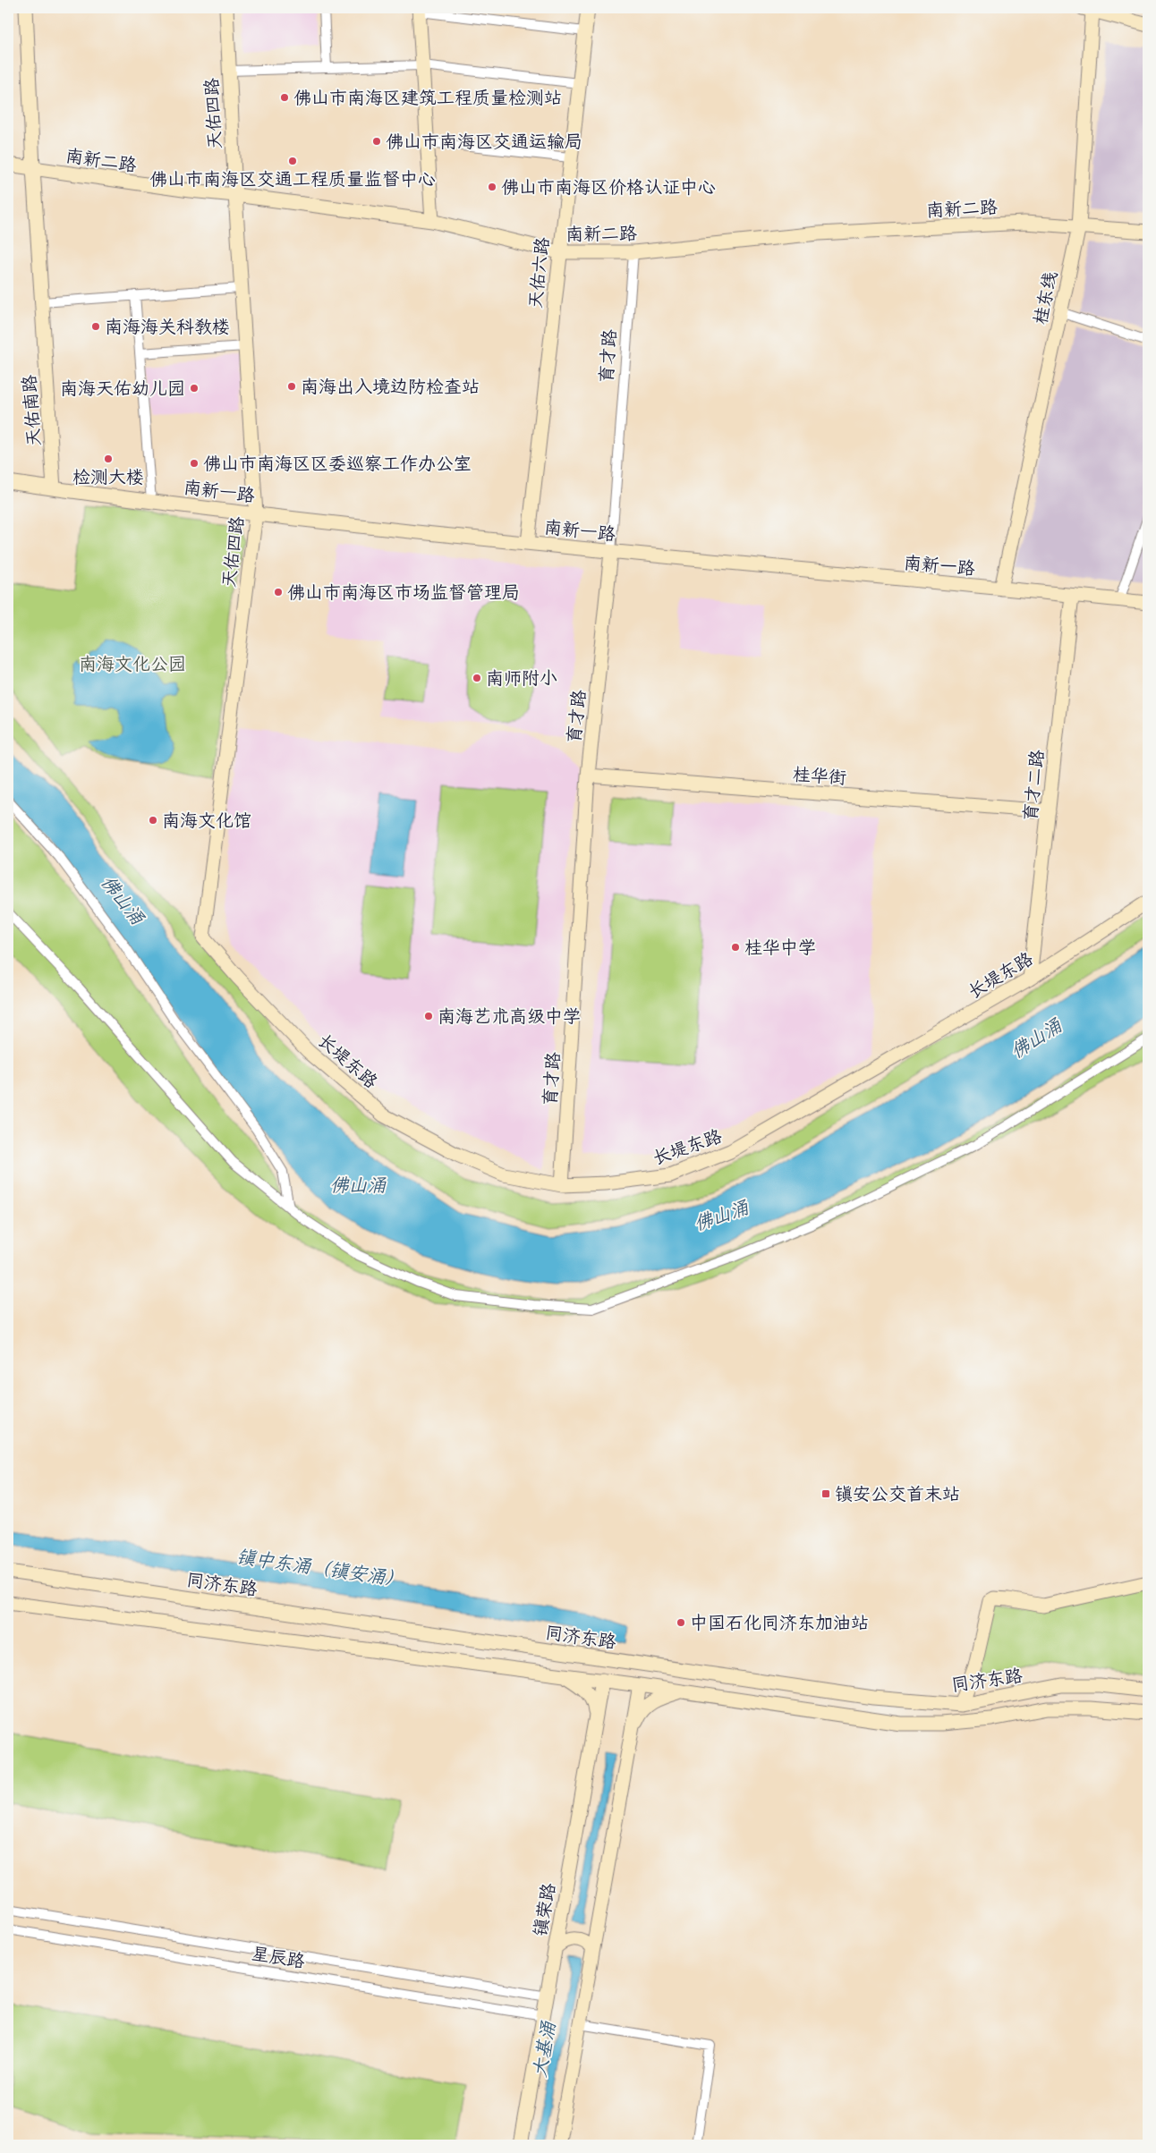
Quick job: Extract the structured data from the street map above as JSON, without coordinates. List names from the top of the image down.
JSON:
{
  "streets": {
    "street": [
      "天佑四路",
      "南新二路",
      "天佑六路",
      "桂东线",
      "育才路",
      "天佑南路",
      "南新一路",
      "桂华街",
      "育才二路",
      "长堤东路",
      "同济东路",
      "镇荣路",
      "星辰路"
    ]
  },
  "crossings": [
    ["天佑四路", "南新二路"],
    ["天佑四路", "南新一路"],
    ["天佑四路", "长堤东路"],
    ["南新二路", "天佑六路"],
    ["南新二路", "桂东线"],
    ["南新二路", "育才路"],
    ["南新二路", "天佑南路"],
    ["天佑六路", "南新一路"],
    ["桂东线", "南新一路"],
    ["育才路", "南新一路"],
    ["育才路", "桂华街"],
    ["育才路", "长堤东路"],
    ["天佑南路", "南新一路"],
    ["南新一路", "育才二路"],
    ["桂华街", "育才二路"],
    ["育才二路", "长堤东路"],
    ["镇荣路", "星辰路"]
  ],
  "water": ["佛山涌", "镇中东涌（镇安涌）", "大基涌"],
  "parks": ["南海文化公园"],
  "places": {
    "other": [
      "佛山市南海区建筑工程质量检测站",
      "佛山市南海区交通运输局",
      "佛山市南海区交通工程质量监督中心",
      "佛山市南海区价格认证中心",
      "南海海关科教楼",
      "南海出入境边防检查站",
      "南海天佑幼儿园",
      "检测大楼",
      "佛山市南海区区委巡察工作办公室",
      "佛山市南海区市场监督管理局",
      "南师附小",
      "南海文化馆",
      "桂华中学",
      "南海艺术高级中学",
      "中国石化同济东加油站"
    ],
    "transit": ["镇安公交首末站"]
  }
}
